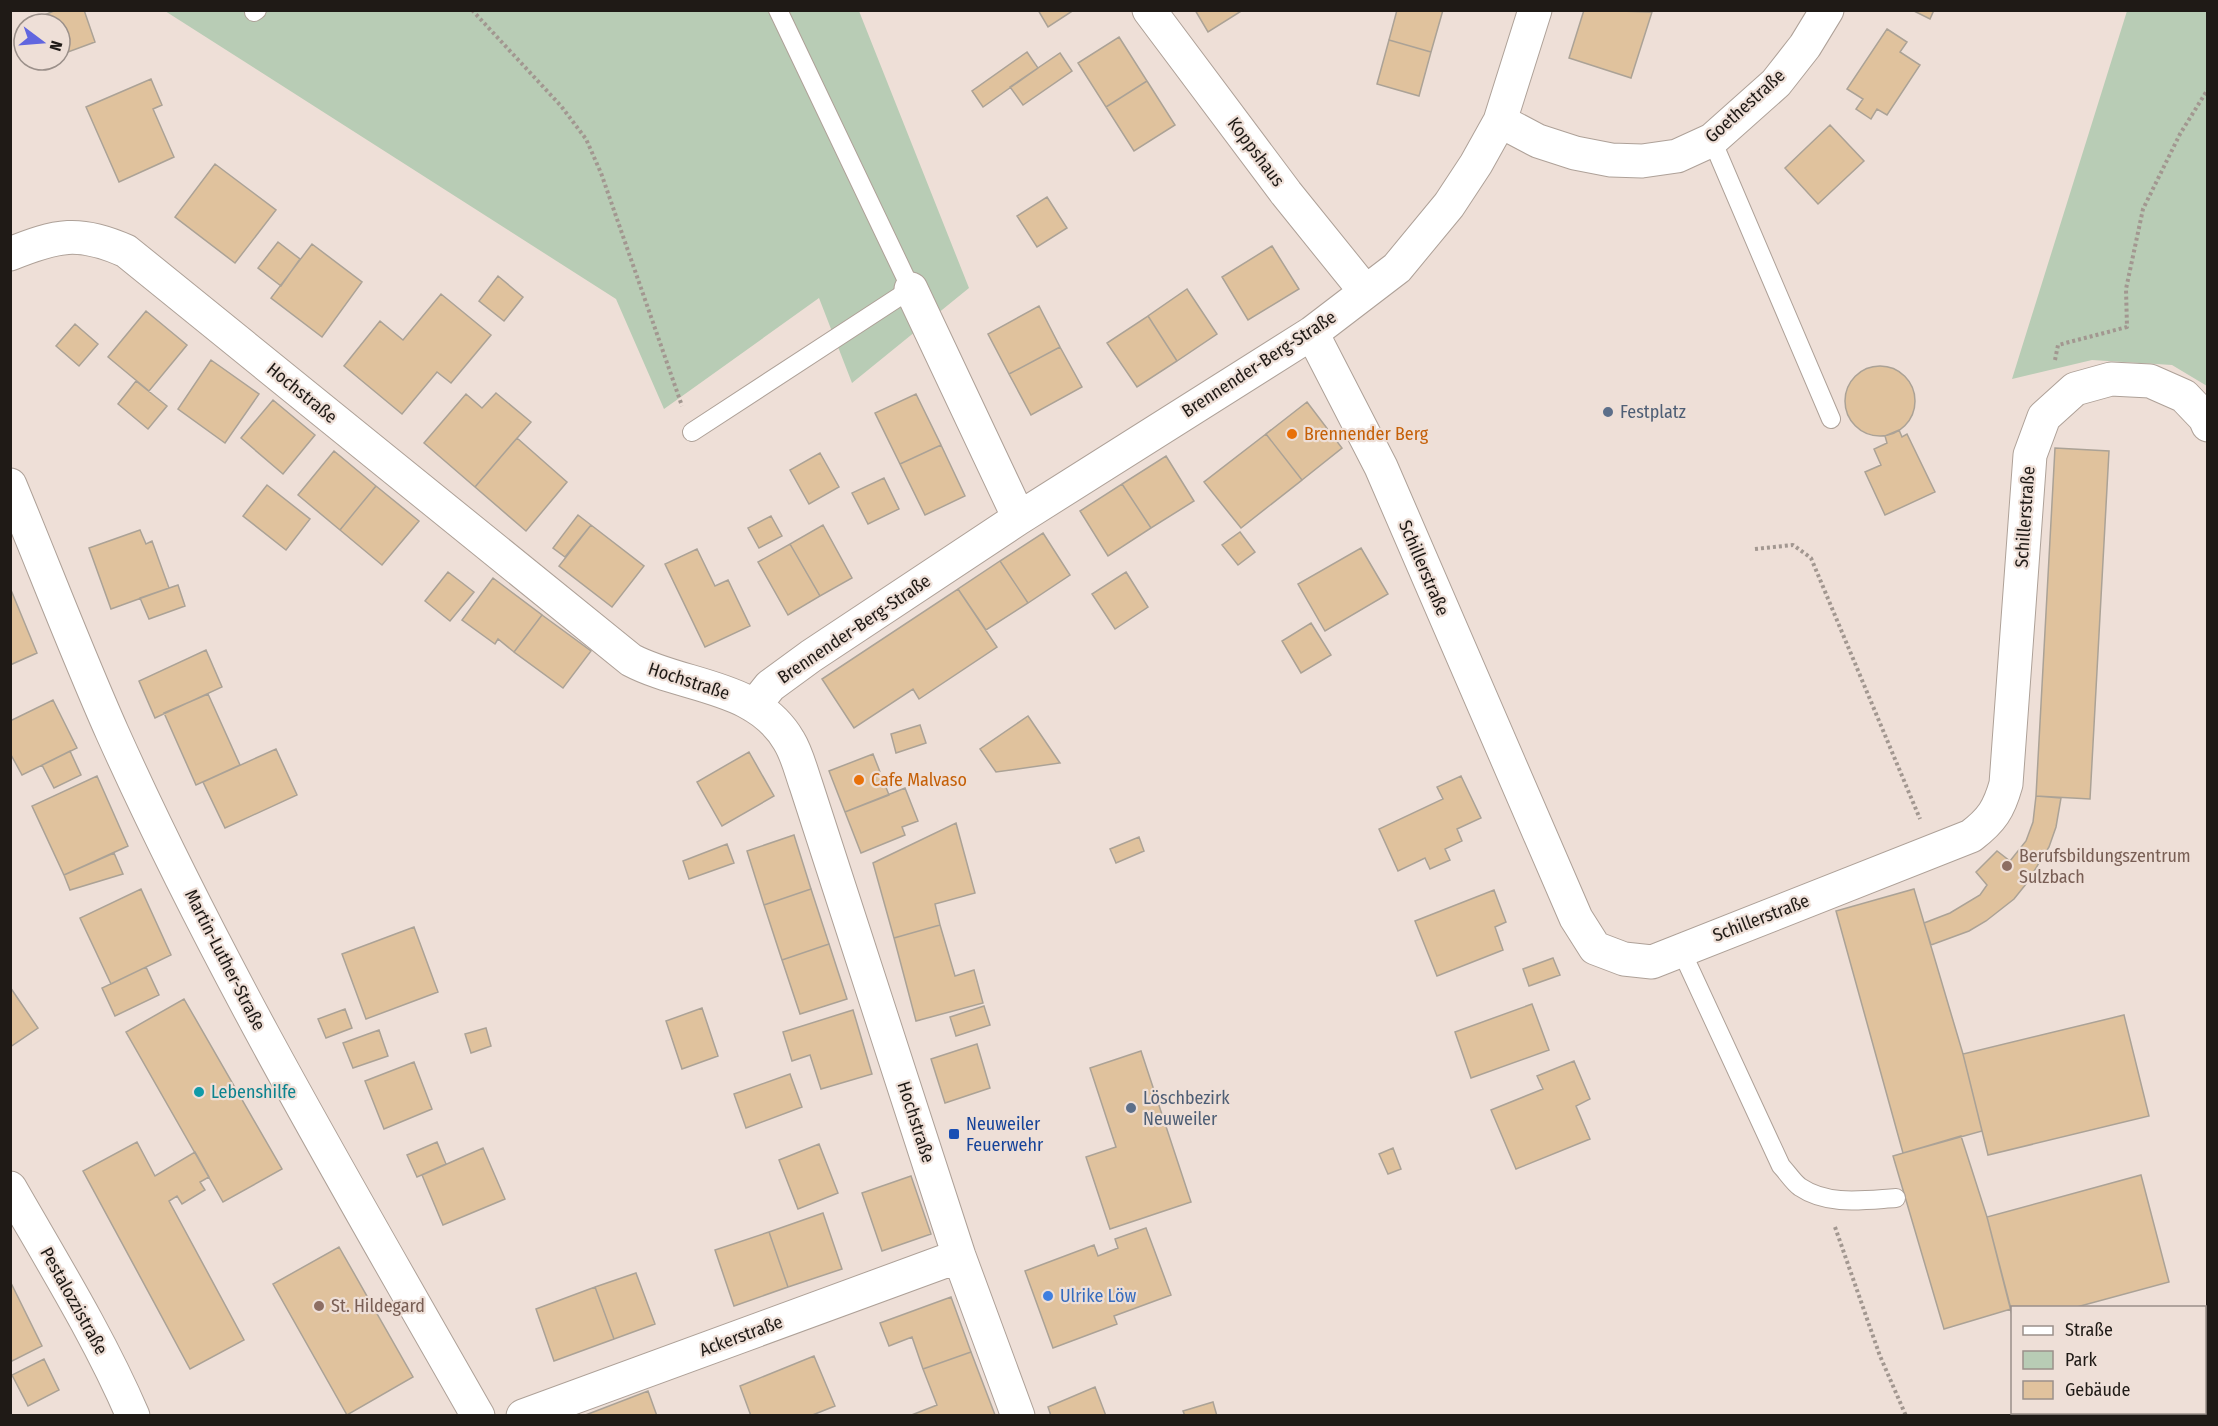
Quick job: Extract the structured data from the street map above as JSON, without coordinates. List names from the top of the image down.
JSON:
{
  "streets": {
    "street": [
      "Goethestraße",
      "Koppshaus",
      "Brennender-Berg-Straße",
      "Hochstraße",
      "Schillerstraße",
      "Martin-Luther-Straße",
      "Pestalozzistraße",
      "Ackerstraße"
    ]
  },
  "crossings": [
    ["Goethestraße", "Brennender-Berg-Straße"],
    ["Koppshaus", "Brennender-Berg-Straße"],
    ["Brennender-Berg-Straße", "Hochstraße"],
    ["Brennender-Berg-Straße", "Schillerstraße"],
    ["Hochstraße", "Ackerstraße"]
  ],
  "places": {
    "other": [
      "Festplatz",
      "Brennender Berg",
      "Cafe Malvaso",
      "Berufsbildungszentrum Sulzbach",
      "Lebenshilfe",
      "Löschbezirk Neuweiler",
      "Ulrike Löw",
      "St. Hildegard"
    ],
    "transit": ["Neuweiler Feuerwehr"]
  },
  "legend": ["Straße", "Park", "Gebäude"],
  "north": "right"
}
